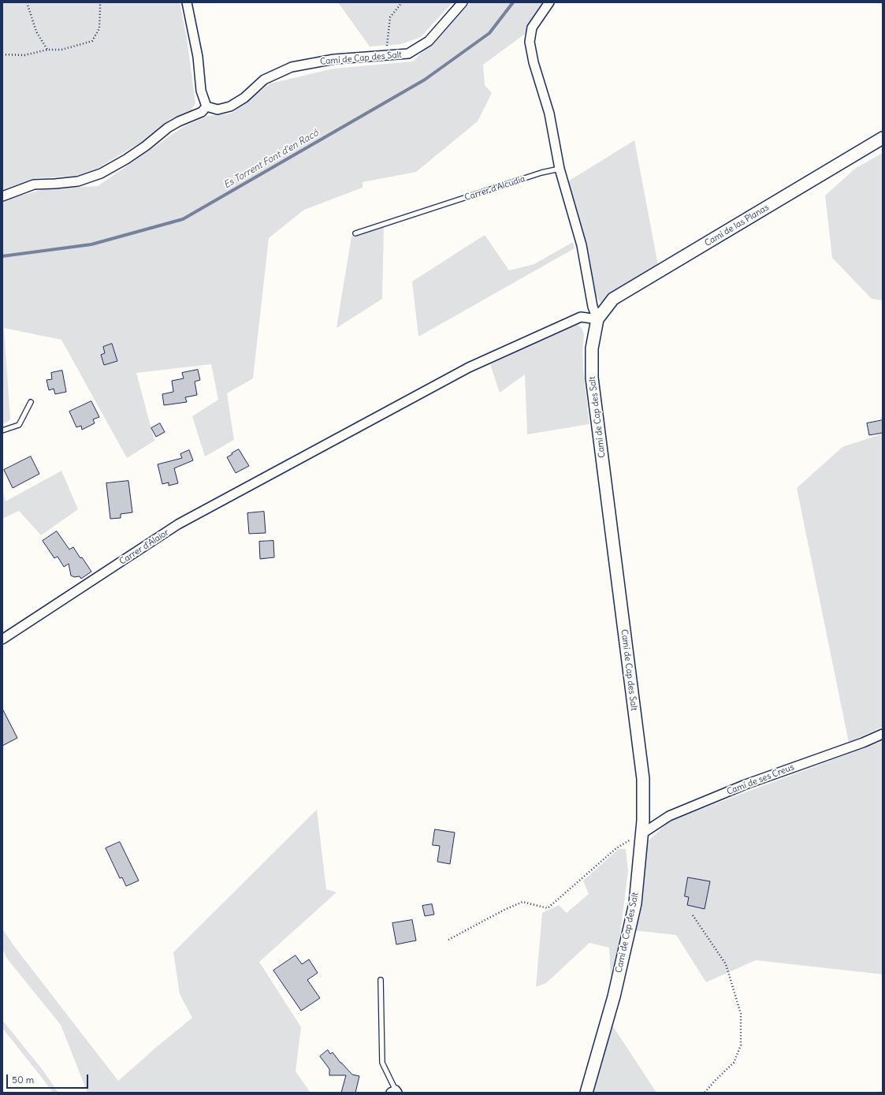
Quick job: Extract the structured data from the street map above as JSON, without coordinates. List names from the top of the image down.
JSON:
{
  "streets": {
    "street": [
      "Camí de Cap des Salt",
      "Camí de las Planas",
      "Carrer d'Alaior",
      "Camí de ses Creus"
    ],
    "lane": ["Carrer d'Alcudia"]
  },
  "crossings": [
    ["Camí de Cap des Salt", "Carrer d'Alcudia"],
    ["Camí de Cap des Salt", "Camí de las Planas"],
    ["Camí de Cap des Salt", "Carrer d'Alaior"],
    ["Camí de Cap des Salt", "Camí de ses Creus"],
    ["Camí de las Planas", "Carrer d'Alaior"]
  ],
  "water": ["Es Torrent Font d'en Racó"],
  "scale_bar": "50 m"
}
